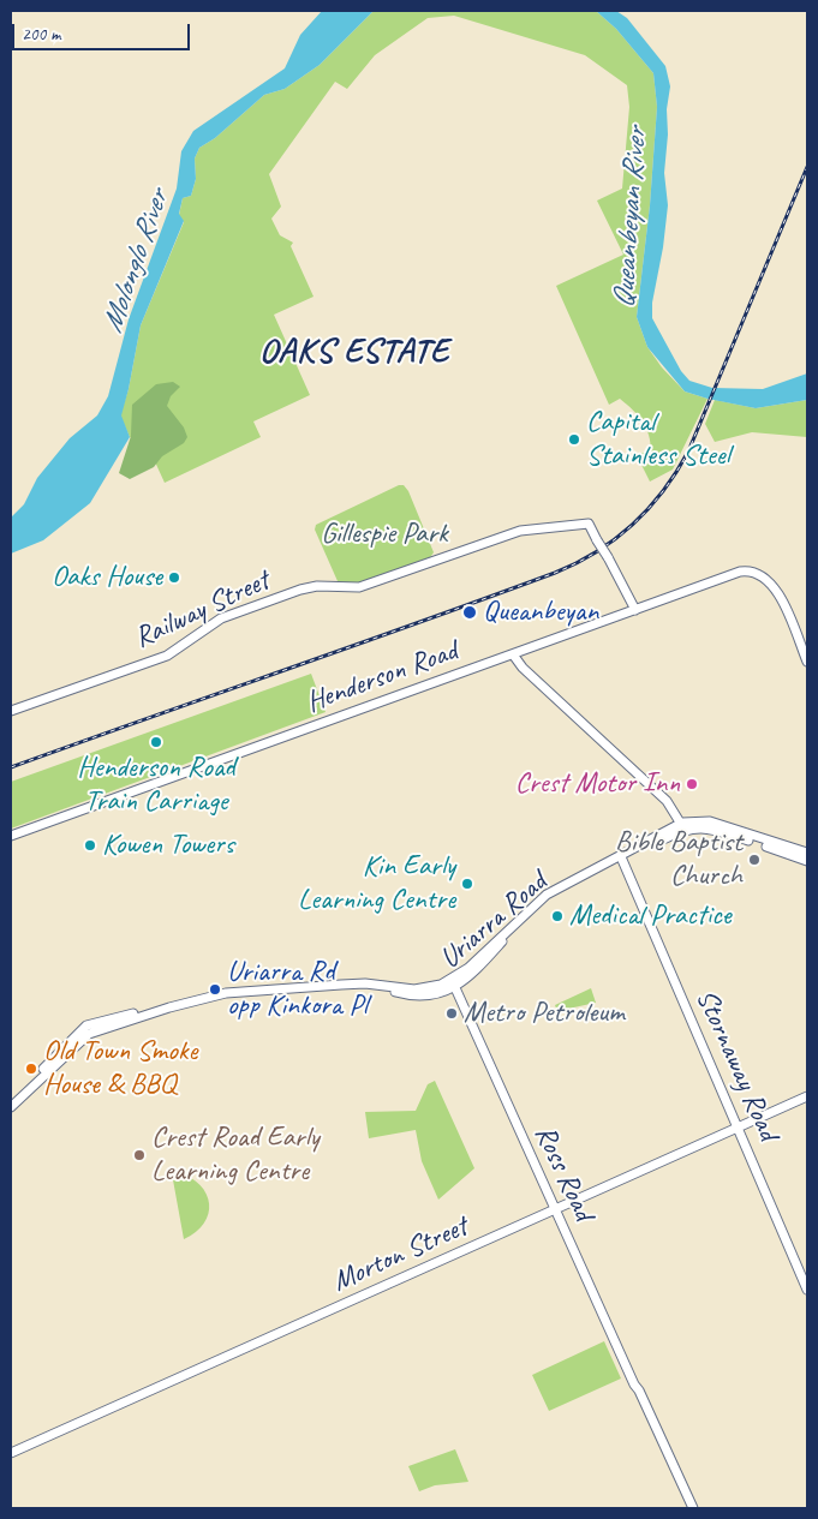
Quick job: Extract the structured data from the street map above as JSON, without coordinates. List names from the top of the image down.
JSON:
{
  "streets": {
    "street": [
      "Railway Street",
      "Henderson Road",
      "Uriarra Road",
      "Stornaway Road",
      "Ross Road",
      "Morton Street"
    ]
  },
  "crossings": [
    ["Railway Street", "Henderson Road"],
    ["Uriarra Road", "Stornaway Road"],
    ["Uriarra Road", "Ross Road"],
    ["Stornaway Road", "Morton Street"],
    ["Ross Road", "Morton Street"]
  ],
  "districts": ["OAKS ESTATE"],
  "water": ["Queanbeyan River", "Molonglo River"],
  "parks": ["Gillespie Park"],
  "places": [
    "Capital Stainless Steel",
    "Oaks House",
    "Queanbeyan",
    "Henderson Road Train Carriage",
    "Crest Motor Inn",
    "Kowen Towers",
    "Bible Baptist Church",
    "Kin Early Learning Centre",
    "Medical Practice",
    "Uriarra Rd opp Kinkora Pl",
    "Metro Petroleum",
    "Old Town Smoke House & BBQ",
    "Crest Road Early Learning Centre"
  ],
  "scale_bar": "200 m"
}
